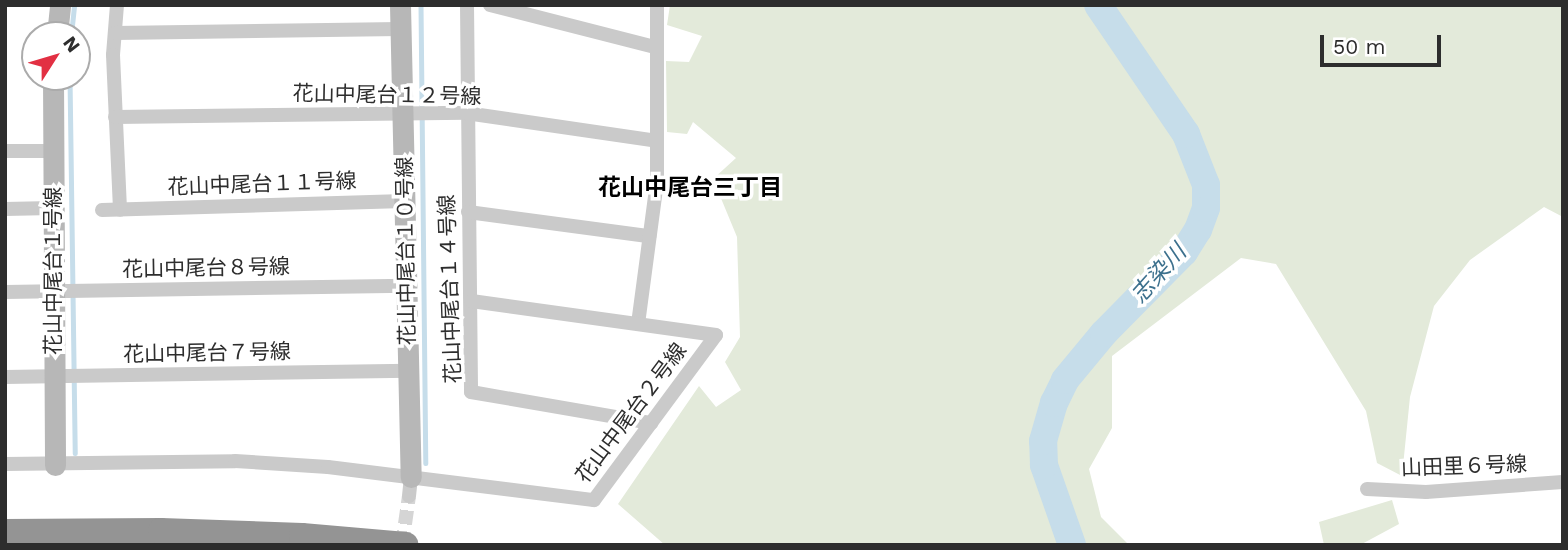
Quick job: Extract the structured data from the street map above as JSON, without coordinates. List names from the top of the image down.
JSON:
{
  "streets": {
    "street": [
      "花山中尾台１２号線",
      "花山中尾台１１号線",
      "花山中尾台１０号線",
      "花山中尾台８号線",
      "花山中尾台１号線",
      "花山中尾台１４号線",
      "花山中尾台７号線",
      "花山中尾台２号線",
      "山田里６号線"
    ]
  },
  "crossings": [
    ["花山中尾台１２号線", "花山中尾台１０号線"],
    ["花山中尾台１２号線", "花山中尾台１４号線"],
    ["花山中尾台１１号線", "花山中尾台１０号線"],
    ["花山中尾台１０号線", "花山中尾台８号線"],
    ["花山中尾台１０号線", "花山中尾台７号線"],
    ["花山中尾台１０号線", "花山中尾台２号線"],
    ["花山中尾台８号線", "花山中尾台１号線"],
    ["花山中尾台１号線", "花山中尾台７号線"],
    ["花山中尾台１号線", "花山中尾台２号線"],
    ["花山中尾台１４号線", "花山中尾台２号線"]
  ],
  "districts": ["花山中尾台三丁目"],
  "water": ["志染川"],
  "scale_bar": "50 m",
  "north": "top right"
}
